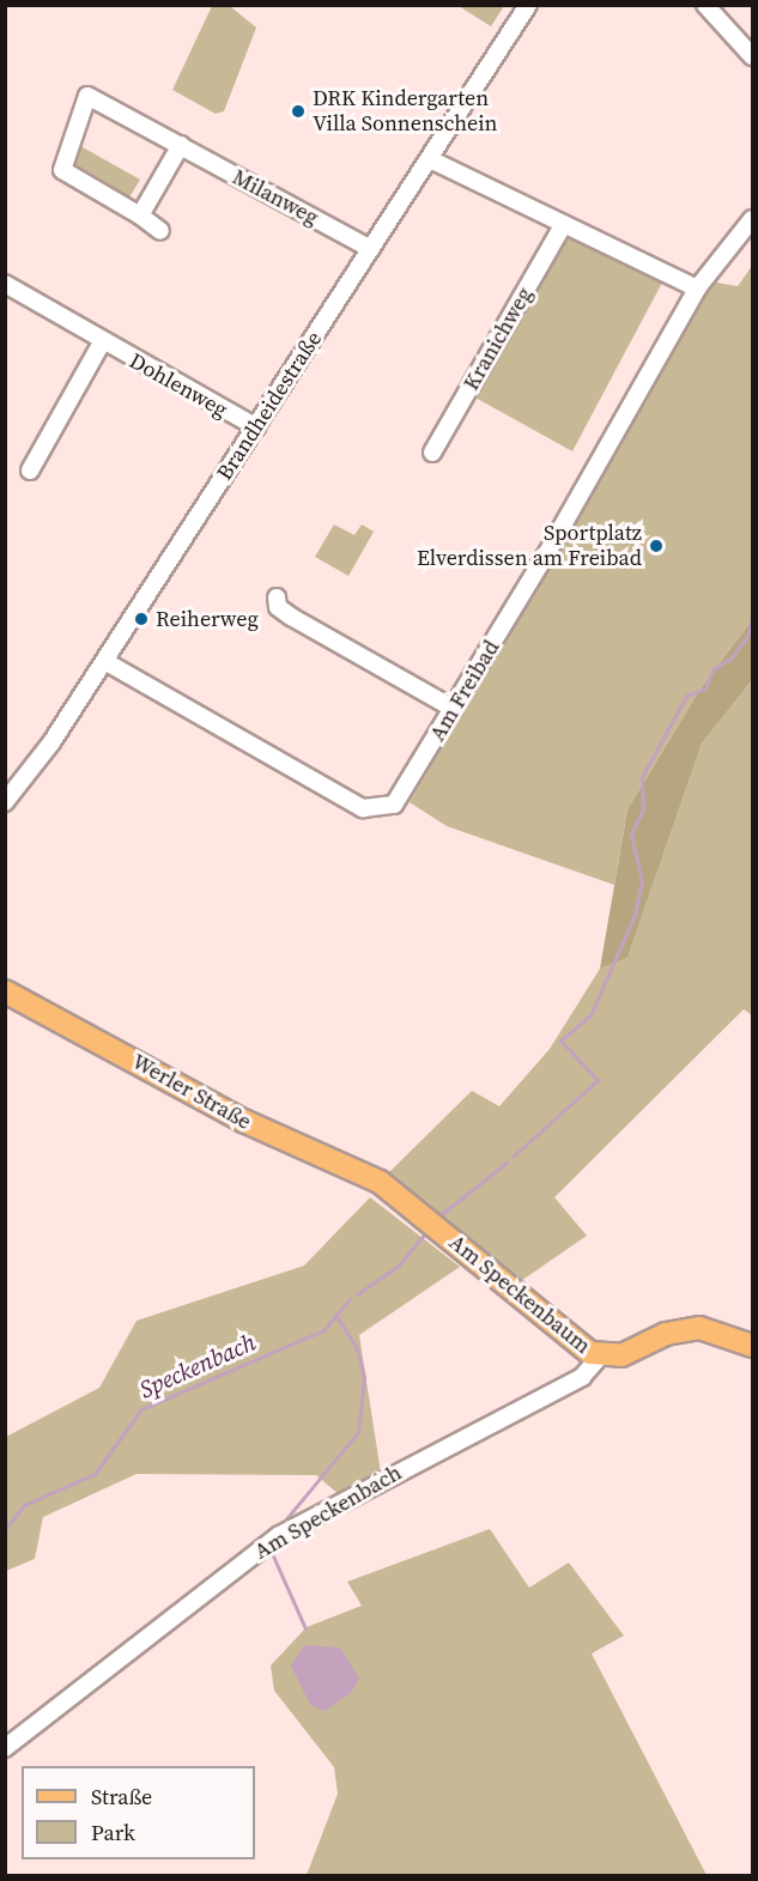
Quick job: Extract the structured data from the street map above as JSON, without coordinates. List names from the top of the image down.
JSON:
{
  "streets": {
    "main road": ["Werler Straße", "Am Speckenbaum"],
    "street": [
      "Milanweg",
      "Kranichweg",
      "Dohlenweg",
      "Brandheidestraße",
      "Am Freibad",
      "Am Speckenbach"
    ]
  },
  "crossings": [
    ["Milanweg", "Brandheidestraße"],
    ["Dohlenweg", "Brandheidestraße"],
    ["Brandheidestraße", "Am Freibad"],
    ["Werler Straße", "Am Speckenbaum"],
    ["Am Speckenbaum", "Am Speckenbach"]
  ],
  "water": ["Speckenbach"],
  "places": ["DRK Kindergarten Villa Sonnenschein", "Sportplatz Elverdissen am Freibad", "Reiherweg"],
  "legend": ["Straße", "Park"]
}
